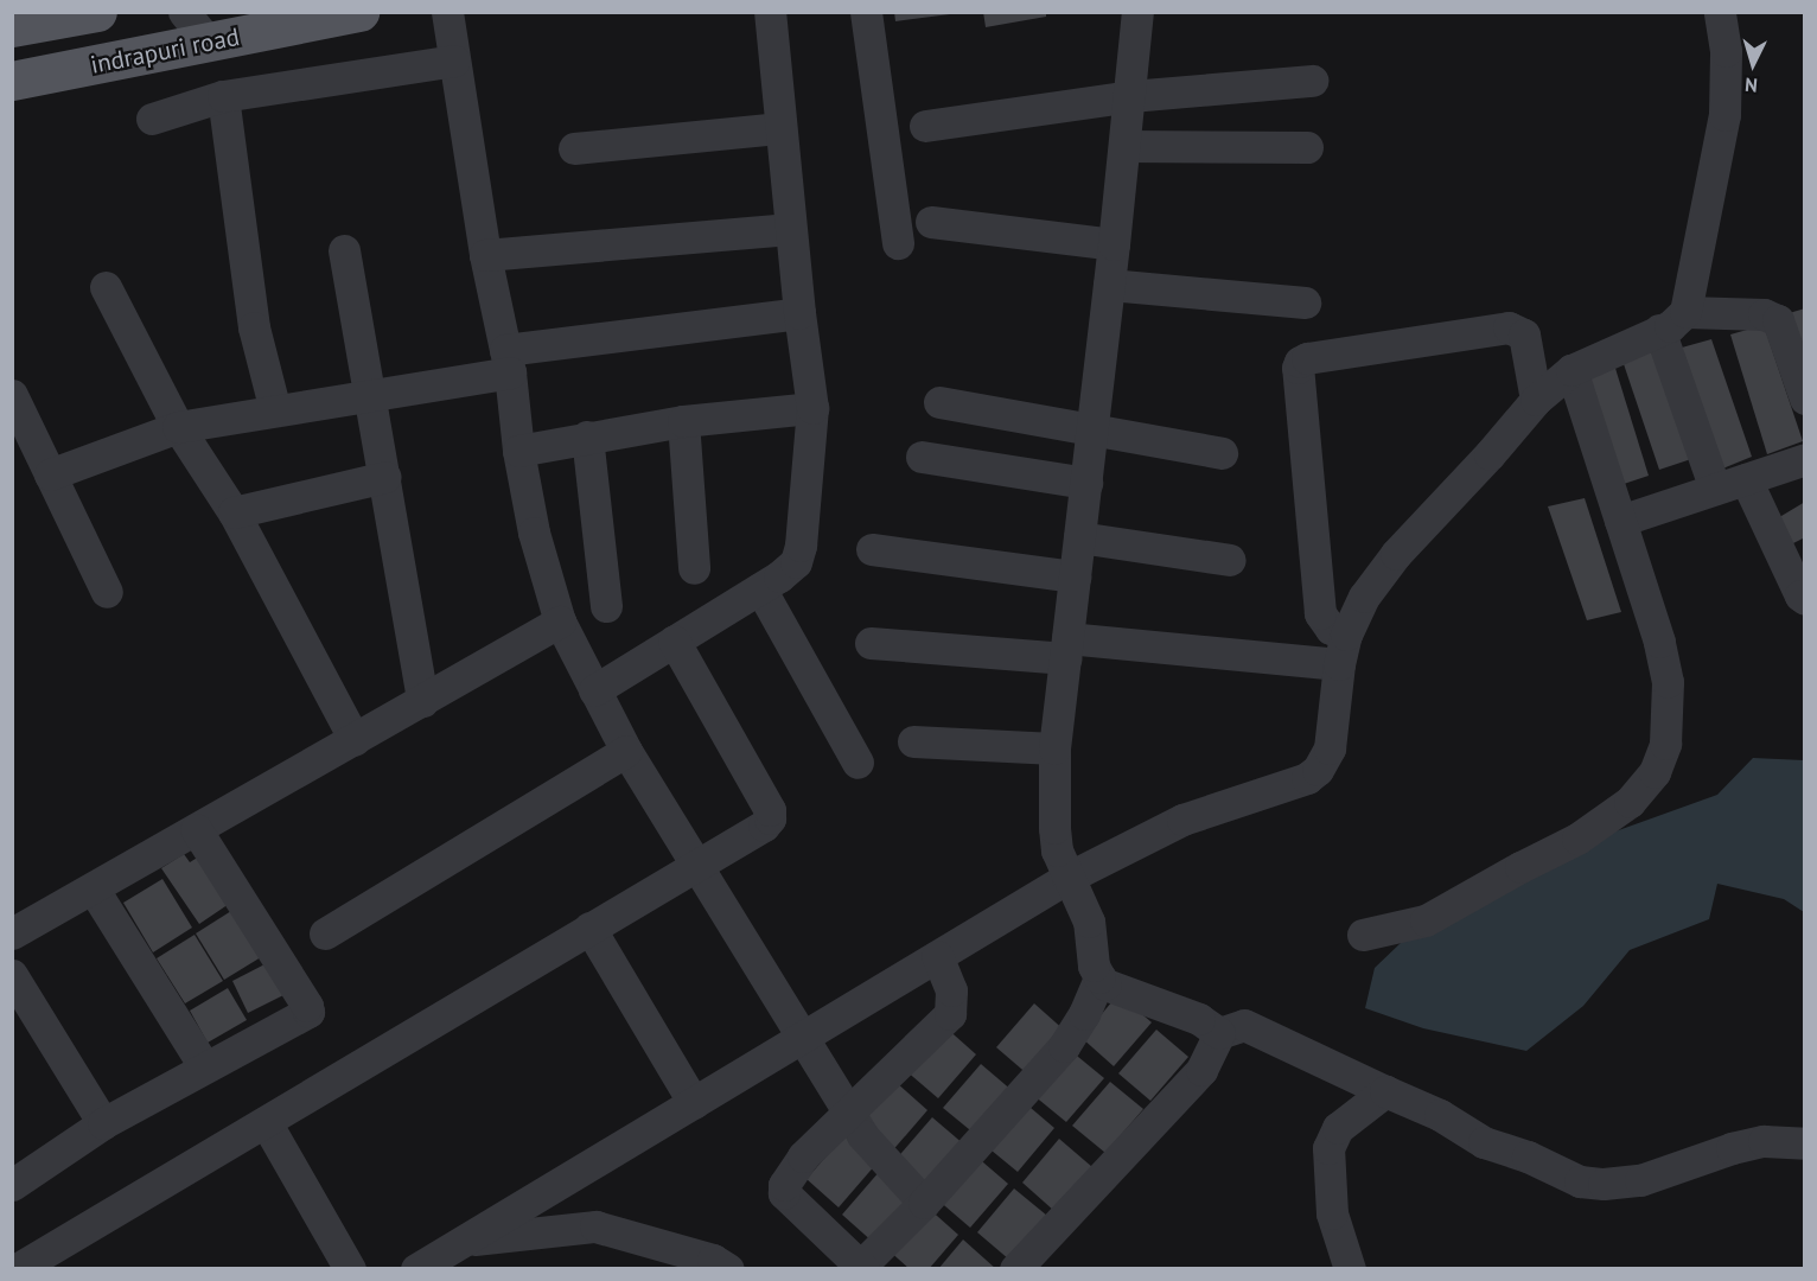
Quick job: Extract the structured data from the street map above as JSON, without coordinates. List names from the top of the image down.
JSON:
{
  "streets": {
    "main road": ["indrapuri road"]
  },
  "north": "bottom"
}
